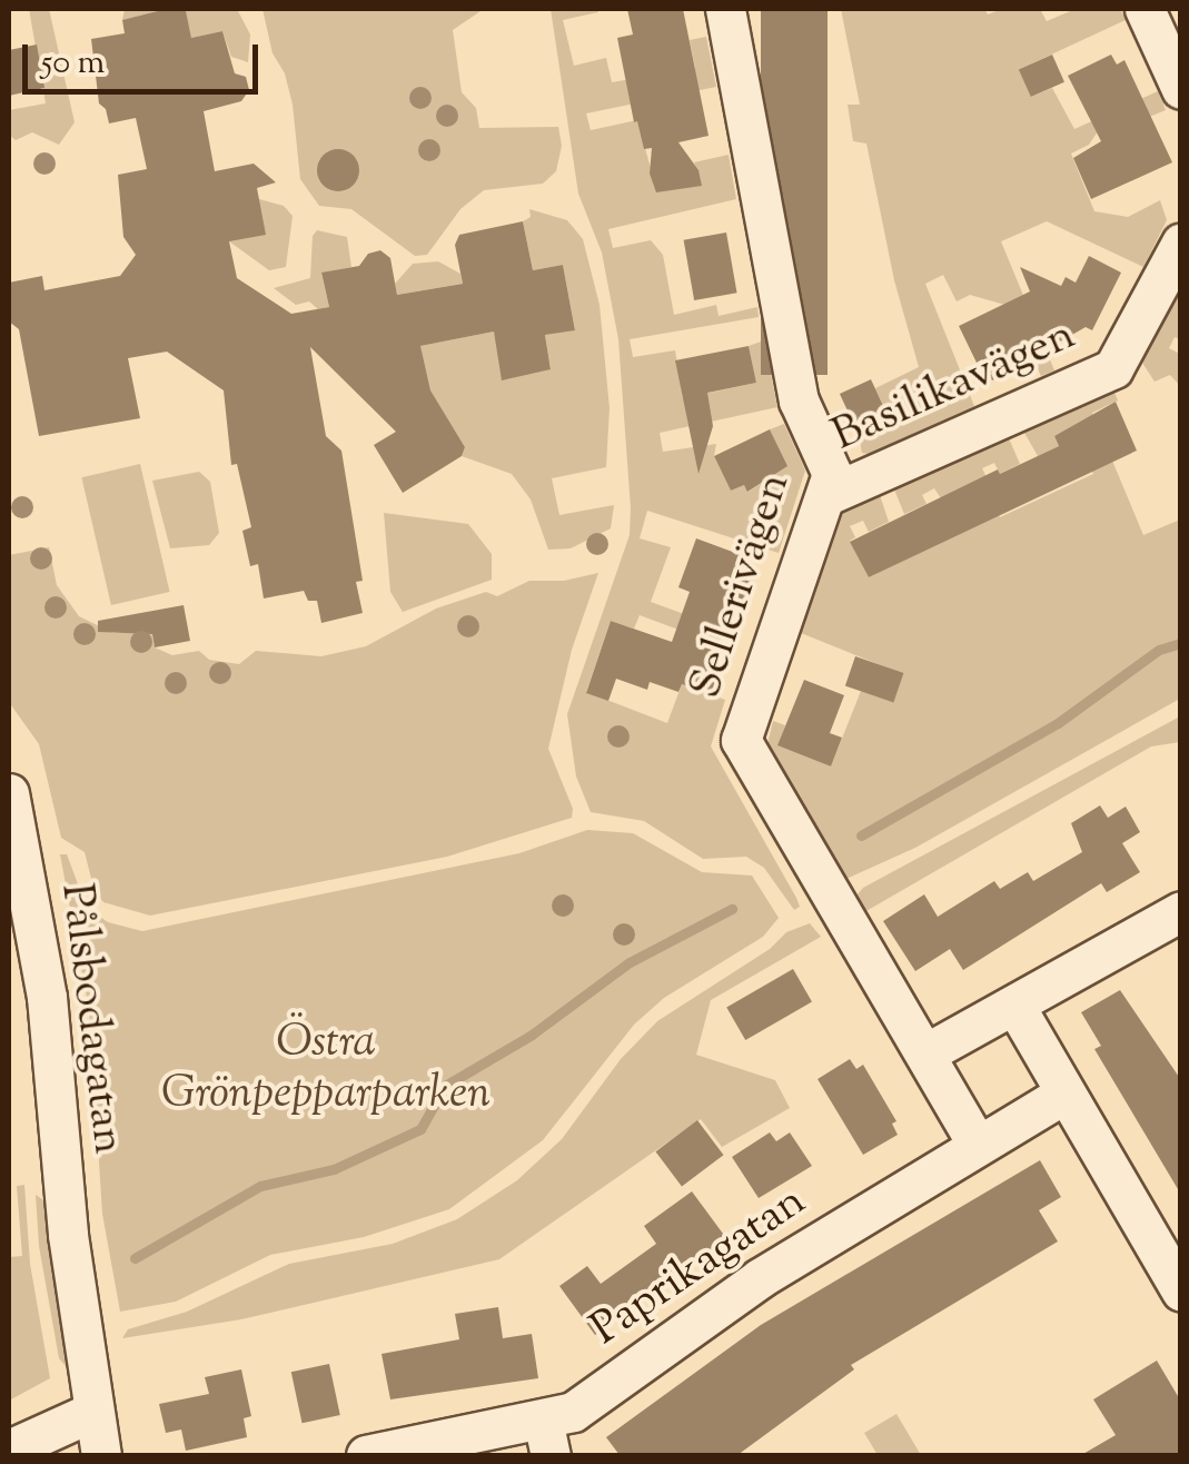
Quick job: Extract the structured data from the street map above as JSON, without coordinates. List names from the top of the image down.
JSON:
{
  "streets": {
    "street": [
      "Basilikavägen",
      "Sellerivägen",
      "Pålsbodagatan",
      "Paprikagatan"
    ]
  },
  "crossings": [
    ["Basilikavägen", "Sellerivägen"],
    ["Sellerivägen", "Paprikagatan"]
  ],
  "parks": ["Östra Grönpepparparken"],
  "scale_bar": "50 m"
}
